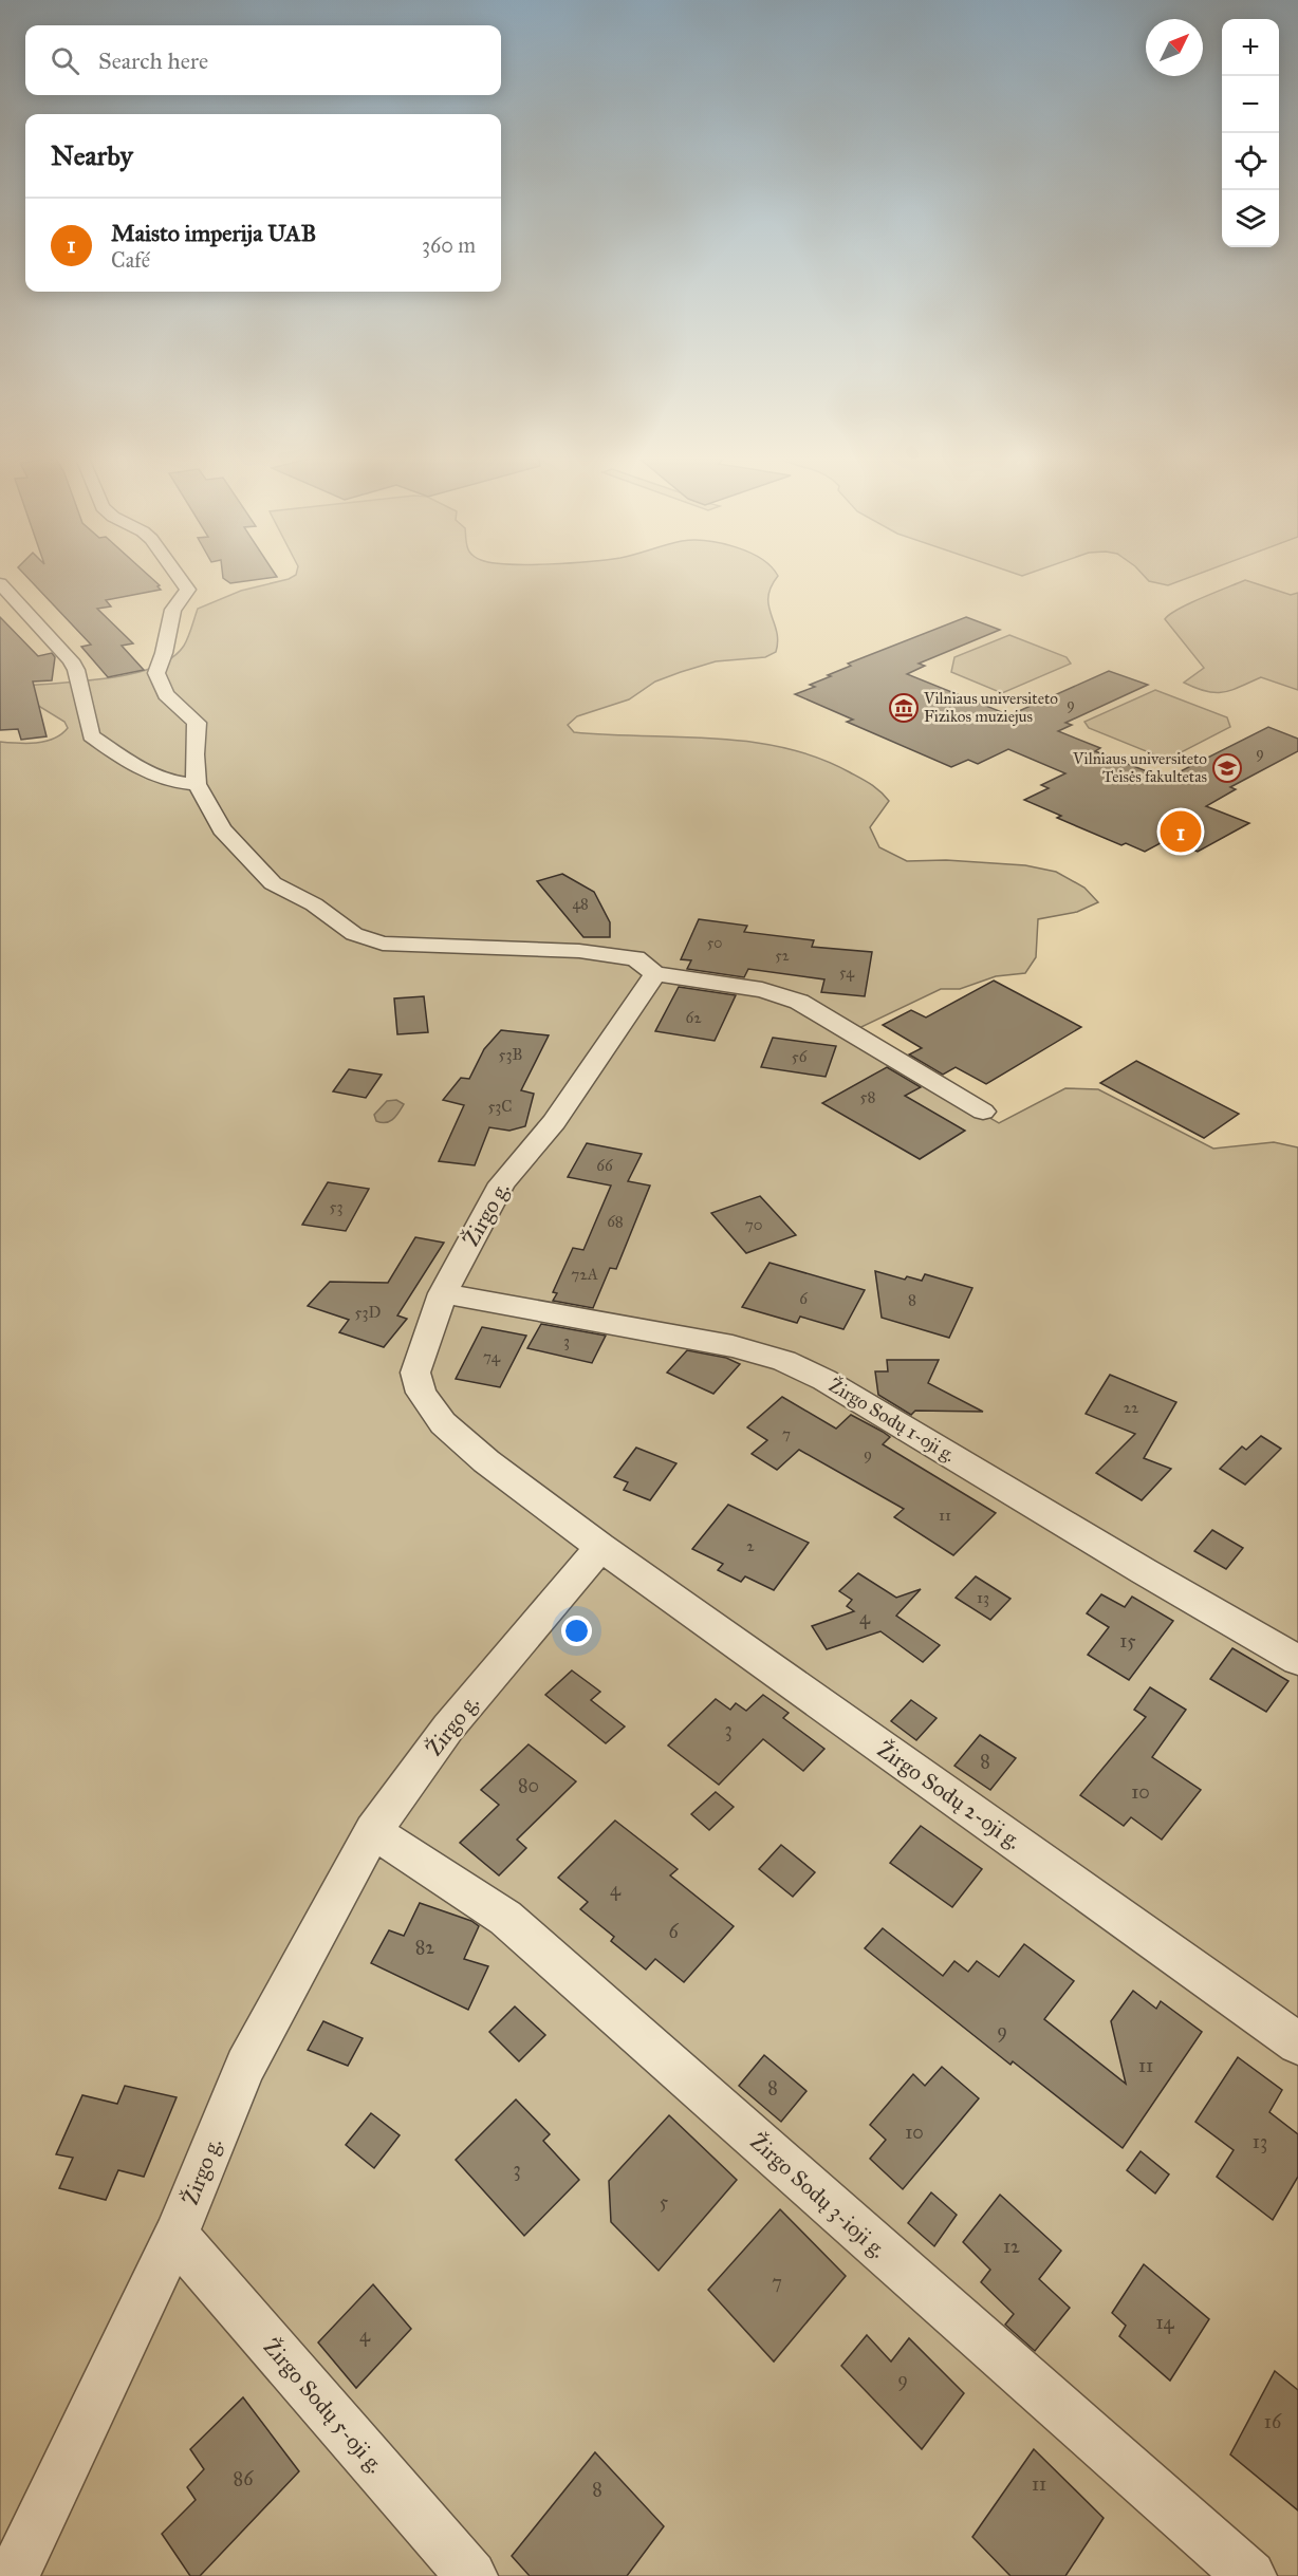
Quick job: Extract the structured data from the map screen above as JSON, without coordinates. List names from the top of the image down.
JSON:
{
  "streets": {
    "street": [
      "Žirgo g.",
      "Žirgo Sodų 1-oji g.",
      "Žirgo Sodų 2-oji g.",
      "Žirgo Sodų 3-ioji g.",
      "Žirgo Sodų 5-oji g."
    ]
  },
  "crossings": [
    ["Žirgo g.", "Žirgo Sodų 1-oji g."],
    ["Žirgo g.", "Žirgo Sodų 2-oji g."],
    ["Žirgo g.", "Žirgo Sodų 3-ioji g."],
    ["Žirgo g.", "Žirgo Sodų 5-oji g."]
  ],
  "places": {
    "museum": ["Vilniaus universiteto Fizikos muziejus"],
    "school or university": ["Vilniaus universiteto Teisės fakultetas"]
  },
  "house_numbers": [
    "9",
    "9",
    "48",
    "50",
    "52",
    "54",
    "62",
    "53B",
    "56",
    "58",
    "53C",
    "66",
    "53",
    "68",
    "70",
    "72A",
    "6",
    "8",
    "53D",
    "3",
    "74",
    "22",
    "7",
    "9",
    "11",
    "2",
    "13",
    "4",
    "15",
    "3",
    "8",
    "80",
    "10",
    "4",
    "6",
    "82",
    "9",
    "11",
    "8",
    "10",
    "13",
    "3",
    "5",
    "12",
    "7",
    "14",
    "4",
    "9",
    "16",
    "86",
    "11",
    "8"
  ],
  "north": "top right",
  "page": {
    "map_buttons": ["+", "−"],
    "search": "Search here",
    "heading": "Nearby",
    "list": [
      {
        "mark": "1",
        "name": "Maisto imperija UAB",
        "note": "Café",
        "value": "360 m"
      }
    ],
    "pins": "1"
  }
}
